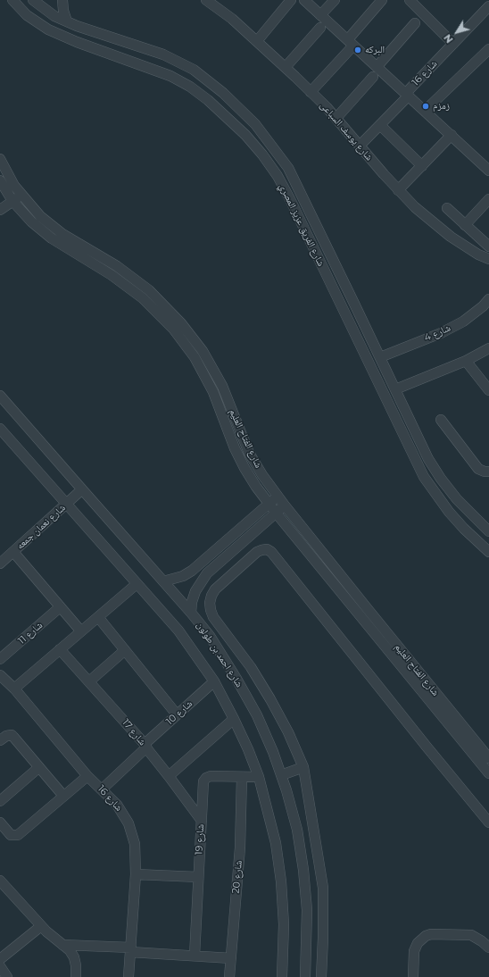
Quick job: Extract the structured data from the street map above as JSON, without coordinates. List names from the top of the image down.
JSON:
{
  "streets": {
    "street": [
      "شارع 16",
      "شارع يوسف السباعى",
      "شارع الفريق عزيز المصري",
      "شارع 4",
      "شارع الفتاح العليم",
      "شارع نعمان جمعه",
      "شارع 11",
      "شارع احمد بن طولون",
      "شارع 10",
      "شارع 17",
      "شارع 19",
      "شارع 20"
    ]
  },
  "crossings": [
    ["شارع 16", "شارع يوسف السباعى"],
    ["شارع 16", "شارع 10"],
    ["شارع الفريق عزيز المصري", "شارع 4"],
    ["شارع نعمان جمعه", "شارع احمد بن طولون"],
    ["شارع احمد بن طولون", "شارع 10"],
    ["شارع احمد بن طولون", "شارع 19"],
    ["شارع 10", "شارع 17"],
    ["شارع 17", "شارع 19"],
    ["شارع 19", "شارع 20"]
  ],
  "places": ["البركه", "زمزم"],
  "north": "bottom left"
}
